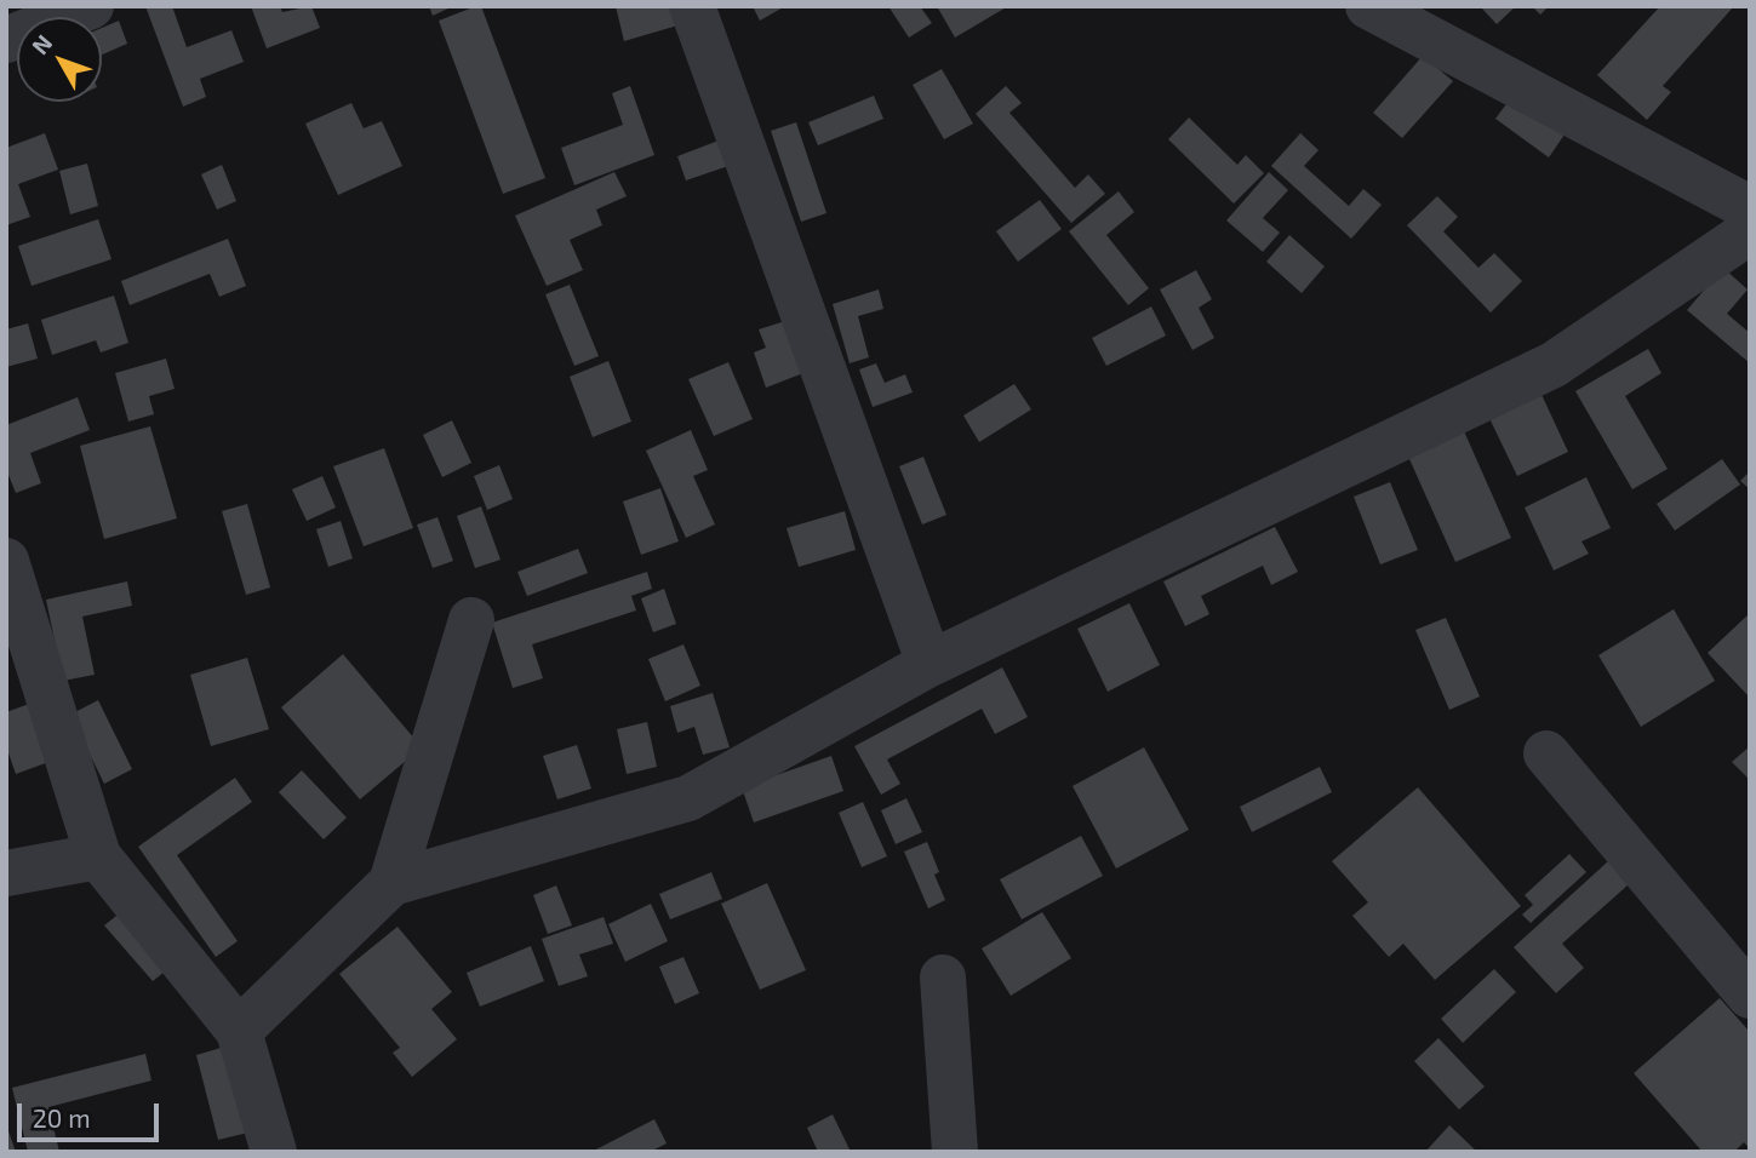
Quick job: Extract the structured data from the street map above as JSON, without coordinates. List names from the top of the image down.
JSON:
{
  "scale_bar": "20 m",
  "north": "top left"
}
